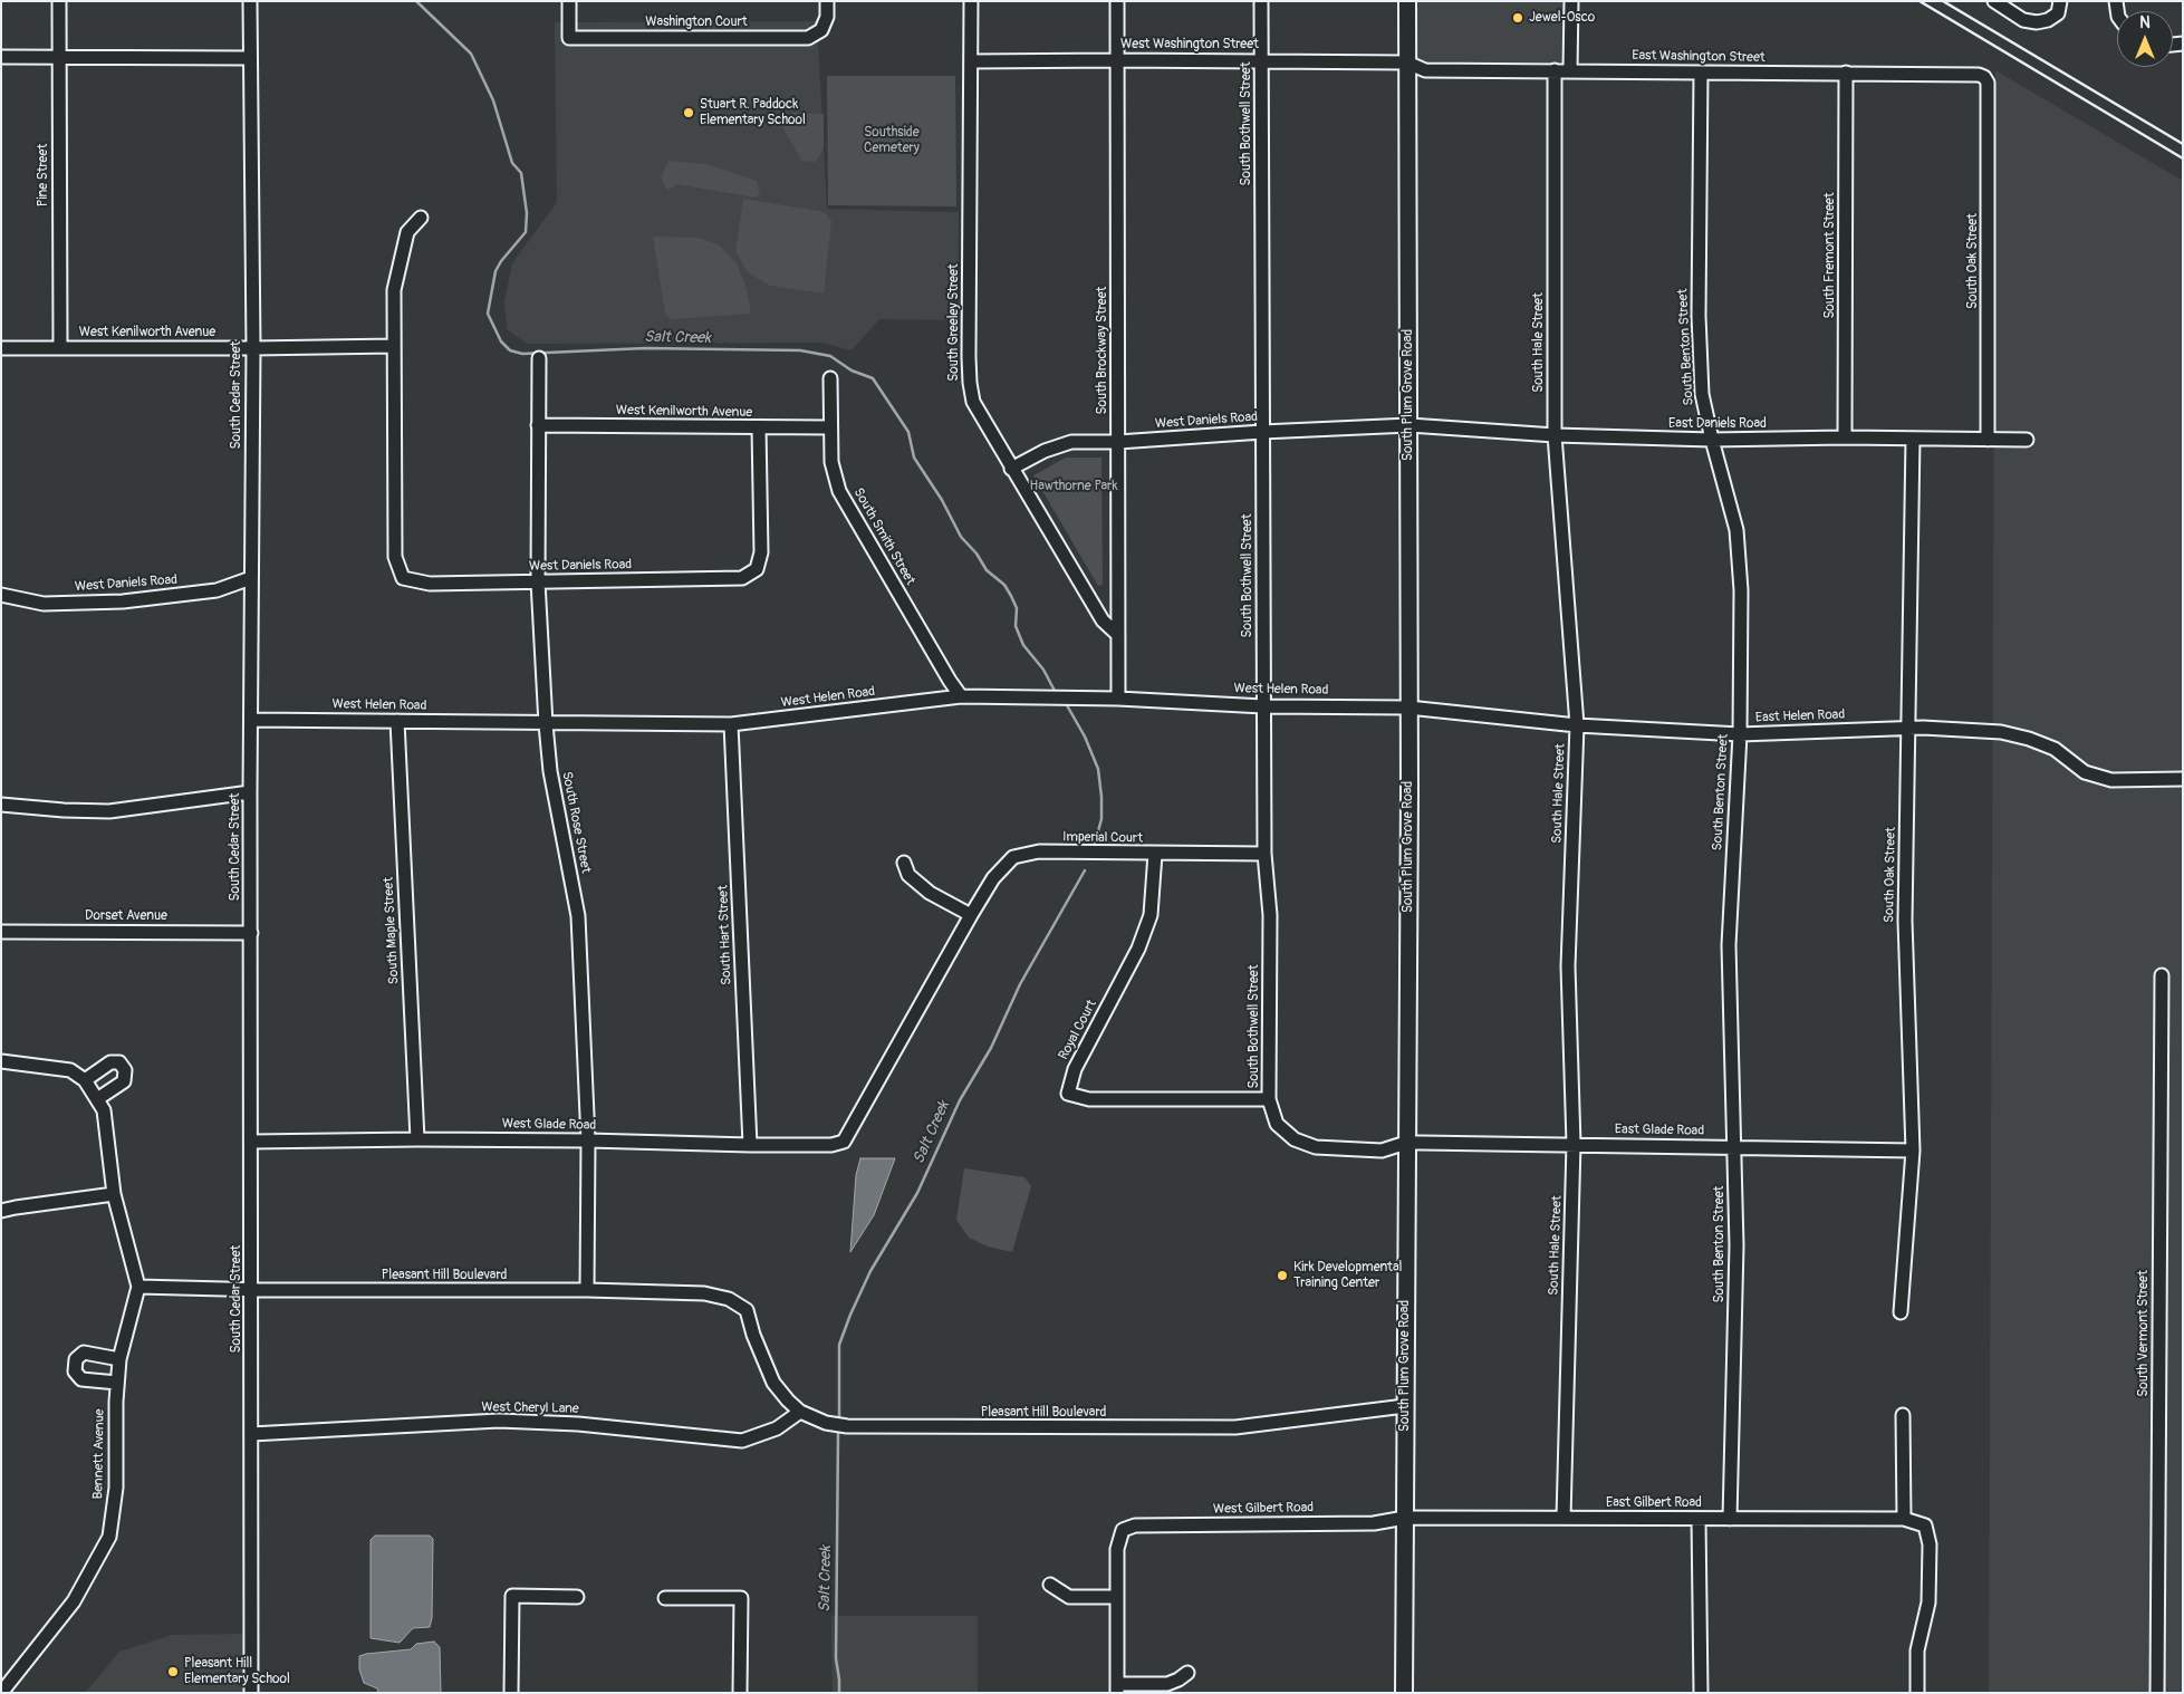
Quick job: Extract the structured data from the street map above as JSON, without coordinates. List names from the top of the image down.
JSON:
{
  "streets": {
    "main road": ["South Plum Grove Road"],
    "street": [
      "Washington Court",
      "West Washington Street",
      "East Washington Street",
      "South Bothwell Street",
      "Pine Street",
      "South Fremont Street",
      "South Oak Street",
      "South Greeley Street",
      "West Kenilworth Avenue",
      "South Hale Street",
      "South Benton Street",
      "South Brockway Street",
      "South Cedar Street",
      "West Daniels Road",
      "East Daniels Road",
      "South Smith Street",
      "West Helen Road",
      "East Helen Road",
      "South Rose Street",
      "Imperial Court",
      "Dorset Avenue",
      "South Maple Street",
      "South Hart Street",
      "Royal Court",
      "West Glade Road",
      "East Glade Road",
      "Pleasant Hill Boulevard",
      "South Vermont Street",
      "West Cheryl Lane",
      "Bennett Avenue",
      "East Gilbert Road",
      "West Gilbert Road"
    ]
  },
  "crossings": [
    ["West Washington Street", "East Washington Street"],
    ["West Washington Street", "South Bothwell Street"],
    ["West Washington Street", "South Greeley Street"],
    ["West Washington Street", "South Brockway Street"],
    ["West Washington Street", "South Plum Grove Road"],
    ["East Washington Street", "South Fremont Street"],
    ["East Washington Street", "South Oak Street"],
    ["East Washington Street", "South Hale Street"],
    ["East Washington Street", "South Benton Street"],
    ["East Washington Street", "South Plum Grove Road"],
    ["South Bothwell Street", "South Plum Grove Road"],
    ["South Bothwell Street", "West Daniels Road"],
    ["South Bothwell Street", "West Helen Road"],
    ["South Bothwell Street", "Imperial Court"],
    ["South Bothwell Street", "Royal Court"],
    ["South Bothwell Street", "East Glade Road"],
    ["Pine Street", "West Kenilworth Avenue"],
    ["South Fremont Street", "East Daniels Road"],
    ["South Oak Street", "East Daniels Road"],
    ["South Oak Street", "East Helen Road"],
    ["South Oak Street", "East Glade Road"],
    ["South Greeley Street", "South Brockway Street"],
    ["South Greeley Street", "West Daniels Road"],
    ["West Kenilworth Avenue", "South Cedar Street"],
    ["West Kenilworth Avenue", "West Daniels Road"],
    ["West Kenilworth Avenue", "South Smith Street"],
    ["West Kenilworth Avenue", "South Rose Street"],
    ["South Hale Street", "East Daniels Road"],
    ["South Hale Street", "East Helen Road"],
    ["South Hale Street", "East Glade Road"],
    ["South Hale Street", "East Gilbert Road"],
    ["South Benton Street", "East Daniels Road"],
    ["South Benton Street", "East Helen Road"],
    ["South Benton Street", "East Glade Road"],
    ["South Benton Street", "East Gilbert Road"],
    ["South Brockway Street", "West Daniels Road"],
    ["South Brockway Street", "West Helen Road"],
    ["South Cedar Street", "West Daniels Road"],
    ["South Cedar Street", "West Helen Road"],
    ["South Cedar Street", "Dorset Avenue"],
    ["South Cedar Street", "West Glade Road"],
    ["South Cedar Street", "Pleasant Hill Boulevard"],
    ["South Cedar Street", "West Cheryl Lane"],
    ["South Plum Grove Road", "West Daniels Road"],
    ["South Plum Grove Road", "East Daniels Road"],
    ["South Plum Grove Road", "West Helen Road"],
    ["South Plum Grove Road", "East Helen Road"],
    ["South Plum Grove Road", "East Glade Road"],
    ["South Plum Grove Road", "Pleasant Hill Boulevard"],
    ["South Plum Grove Road", "East Gilbert Road"],
    ["South Plum Grove Road", "West Gilbert Road"],
    ["West Daniels Road", "East Daniels Road"],
    ["West Daniels Road", "South Rose Street"],
    ["South Smith Street", "West Helen Road"],
    ["West Helen Road", "East Helen Road"],
    ["West Helen Road", "South Rose Street"],
    ["West Helen Road", "South Maple Street"],
    ["West Helen Road", "South Hart Street"],
    ["South Rose Street", "West Glade Road"],
    ["South Rose Street", "Pleasant Hill Boulevard"],
    ["Imperial Court", "Royal Court"],
    ["Imperial Court", "West Glade Road"],
    ["South Maple Street", "West Glade Road"],
    ["South Hart Street", "West Glade Road"],
    ["Pleasant Hill Boulevard", "West Cheryl Lane"],
    ["Pleasant Hill Boulevard", "Bennett Avenue"],
    ["East Gilbert Road", "West Gilbert Road"]
  ],
  "water": ["Salt Creek"],
  "parks": ["Southside Cemetery", "Hawthorne Park"],
  "places": [
    "Jewel-Osco",
    "Stuart R. Paddock Elementary School",
    "Kirk Developmental Training Center",
    "Pleasant Hill Elementary School"
  ],
  "north": "top"
}
